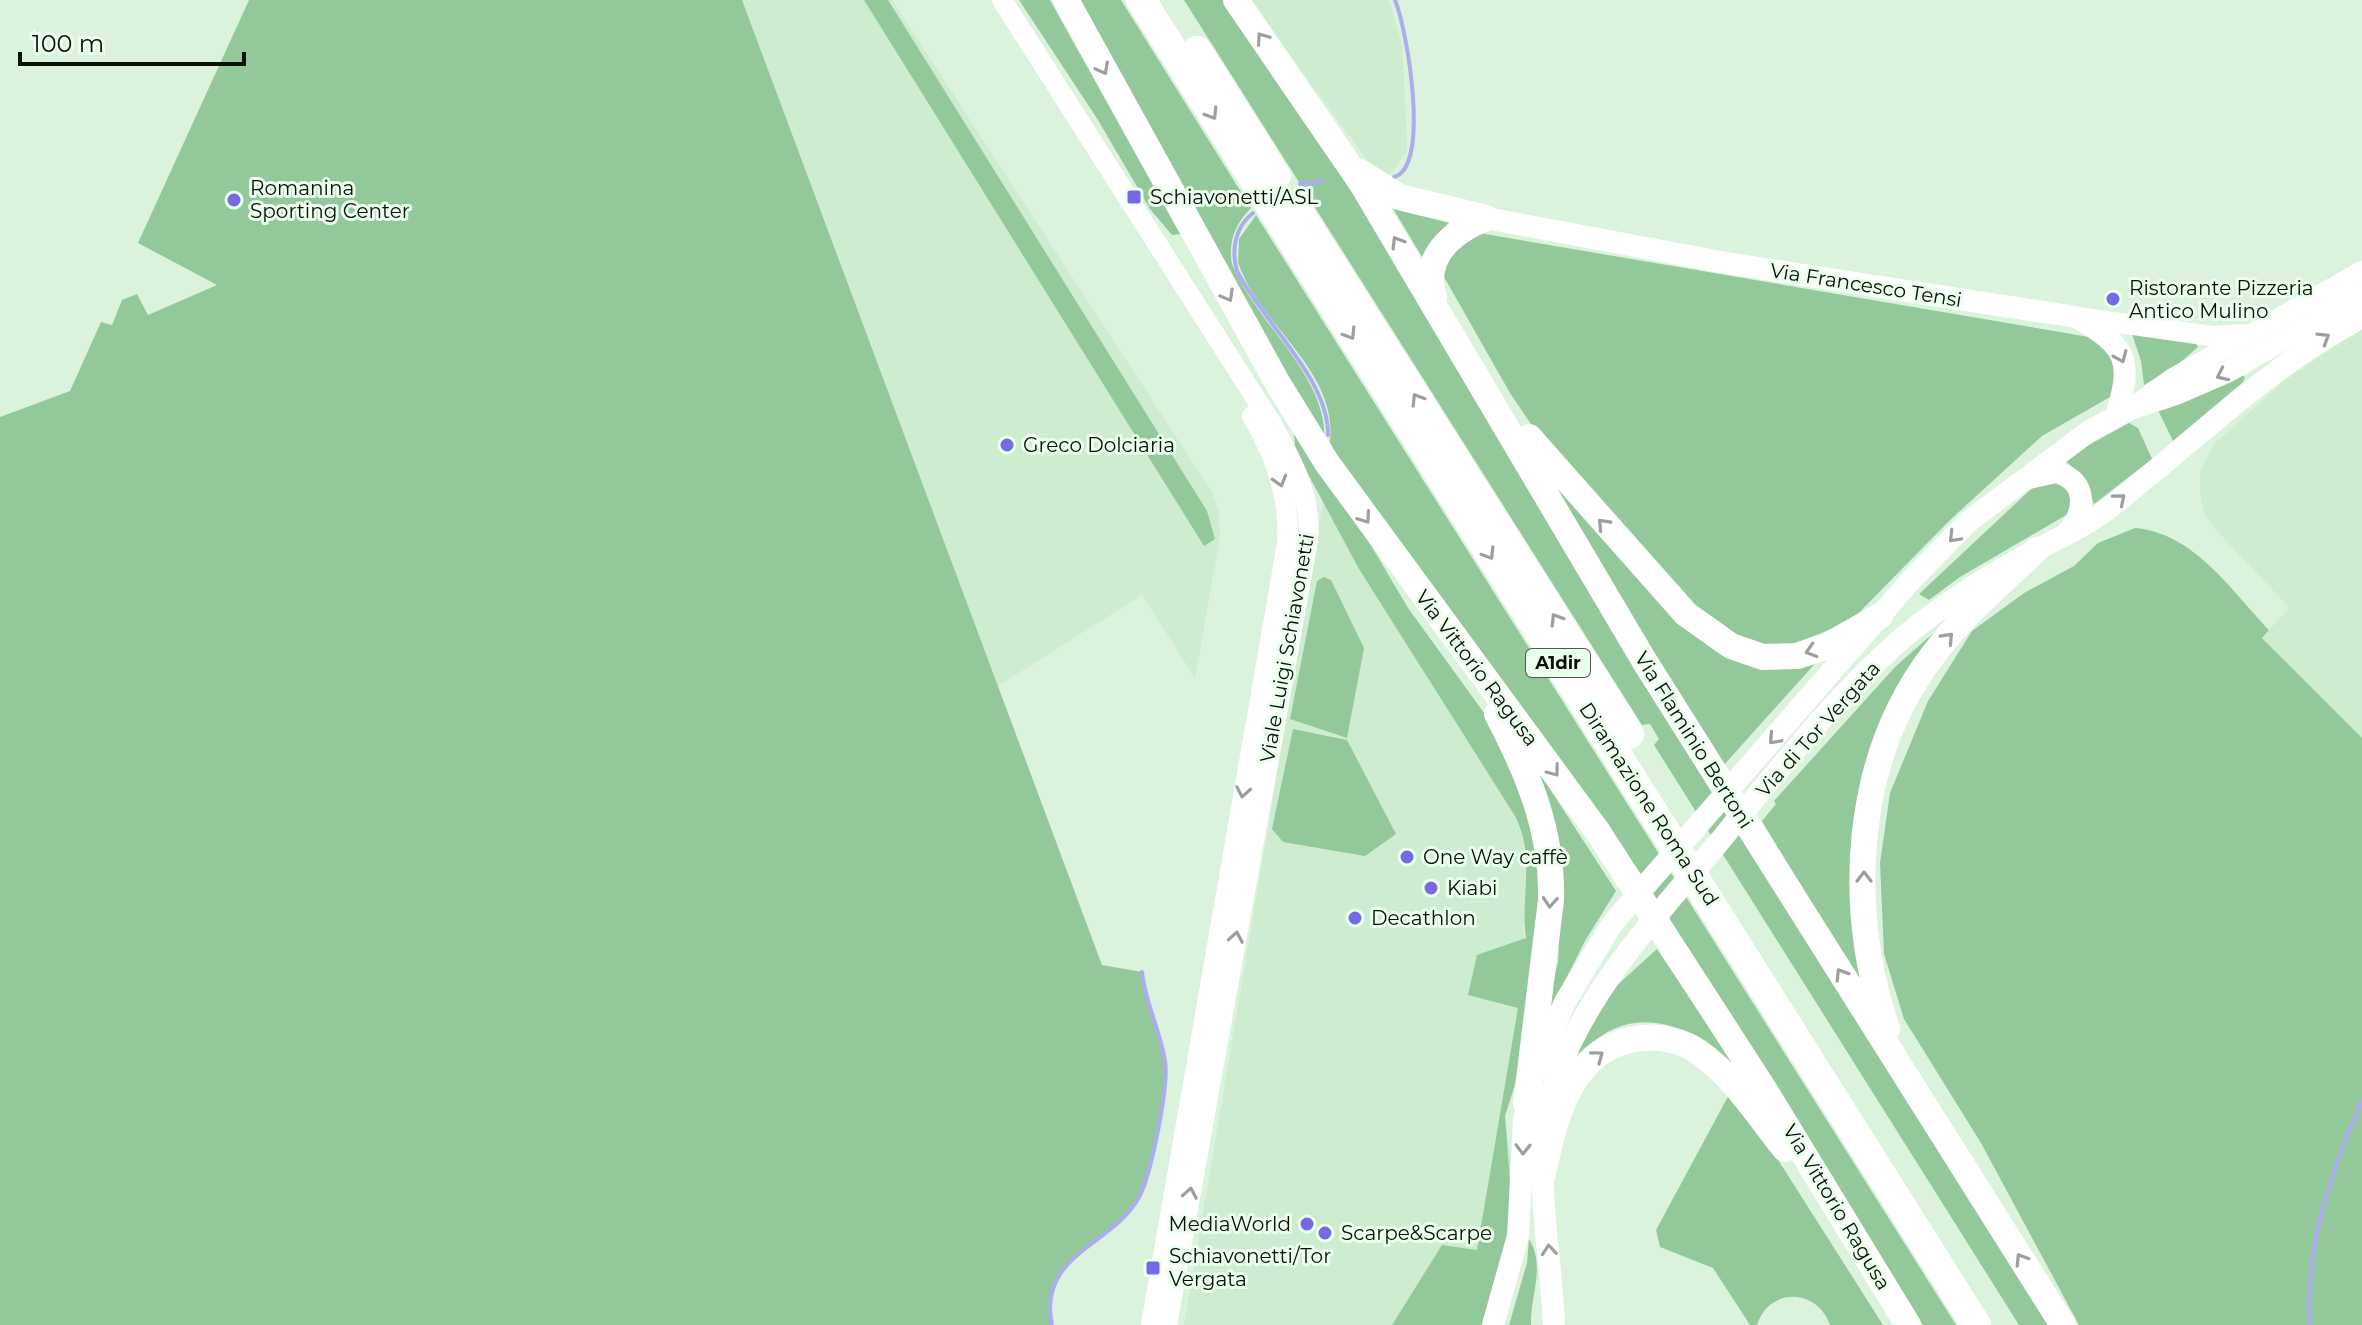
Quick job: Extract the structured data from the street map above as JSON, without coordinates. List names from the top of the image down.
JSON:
{
  "streets": {
    "highway": [
      "A1dir",
      "Via Vittorio Ragusa",
      "Via Flaminio Bertoni",
      "Diramazione Roma Sud"
    ],
    "main road": ["Via Francesco Tensi", "Via di Tor Vergata"],
    "street": ["Viale Luigi Schiavonetti"]
  },
  "crossings": [
    ["Via Francesco Tensi", "Via di Tor Vergata"]
  ],
  "one_way": ["Via Vittorio Ragusa", "Via Flaminio Bertoni"],
  "places": {
    "transit": ["Schiavonetti/ASL", "Schiavonetti/Tor Vergata"],
    "other": [
      "Romanina Sporting Center",
      "Ristorante Pizzeria Antico Mulino",
      "Greco Dolciaria",
      "One Way caffè",
      "Kiabi",
      "Decathlon",
      "MediaWorld",
      "Scarpe&Scarpe"
    ]
  },
  "scale_bar": "100 m"
}
